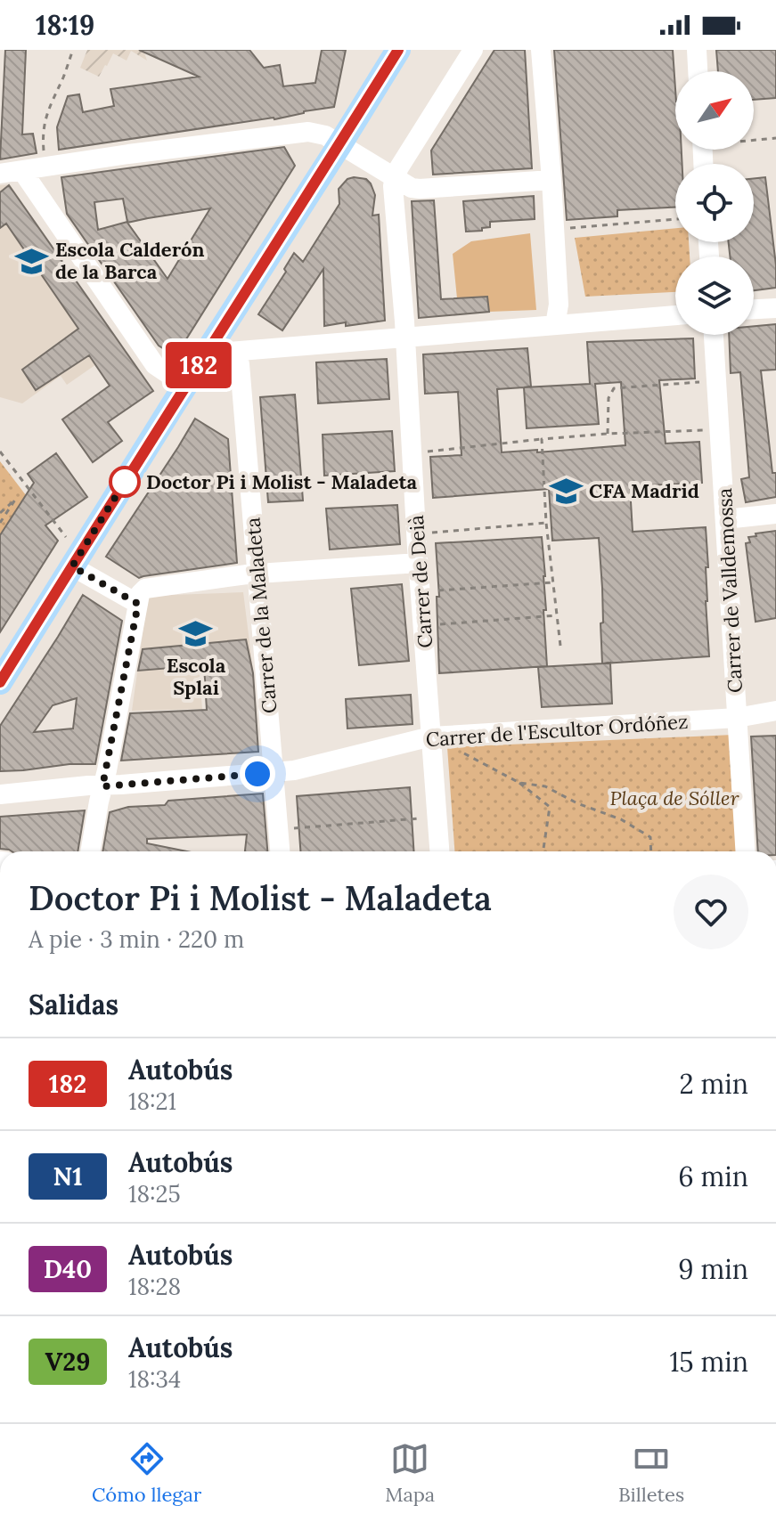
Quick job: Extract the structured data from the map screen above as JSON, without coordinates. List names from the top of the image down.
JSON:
{
  "streets": {
    "street": [
      "Carrer de Deià",
      "Carrer de Valldemossa",
      "Carrer de la Maladeta",
      "Carrer de l'Escultor Ordóñez"
    ]
  },
  "crossings": [
    ["Carrer de Deià", "Carrer de l'Escultor Ordóñez"],
    ["Carrer de Valldemossa", "Carrer de l'Escultor Ordóñez"],
    ["Carrer de la Maladeta", "Carrer de l'Escultor Ordóñez"]
  ],
  "parks": ["Plaça de Sóller"],
  "places": {
    "school or university": ["Escola Calderón de la Barca", "CFA Madrid", "Escola Splai"],
    "other": ["Doctor Pi i Molist - Maladeta"]
  },
  "lines": ["bus line 182"],
  "north": "top right",
  "page": {
    "status": "18:19",
    "on_map": "182",
    "heading": [
      ["Doctor Pi i Molist - Maladeta", "A pie · 3 min · 220 m"],
      "Salidas"
    ],
    "list": [
      {
        "mark": "182",
        "name": "Autobús",
        "note": "18:21",
        "value": "2 min"
      },
      {
        "mark": "N1",
        "name": "Autobús",
        "note": "18:25",
        "value": "6 min"
      },
      {
        "mark": "D40",
        "name": "Autobús",
        "note": "18:28",
        "value": "9 min"
      },
      {
        "mark": "V29",
        "name": "Autobús",
        "note": "18:34",
        "value": "15 min"
      }
    ],
    "tabs": ["Cómo llegar", "Mapa", "Billetes"]
  }
}
